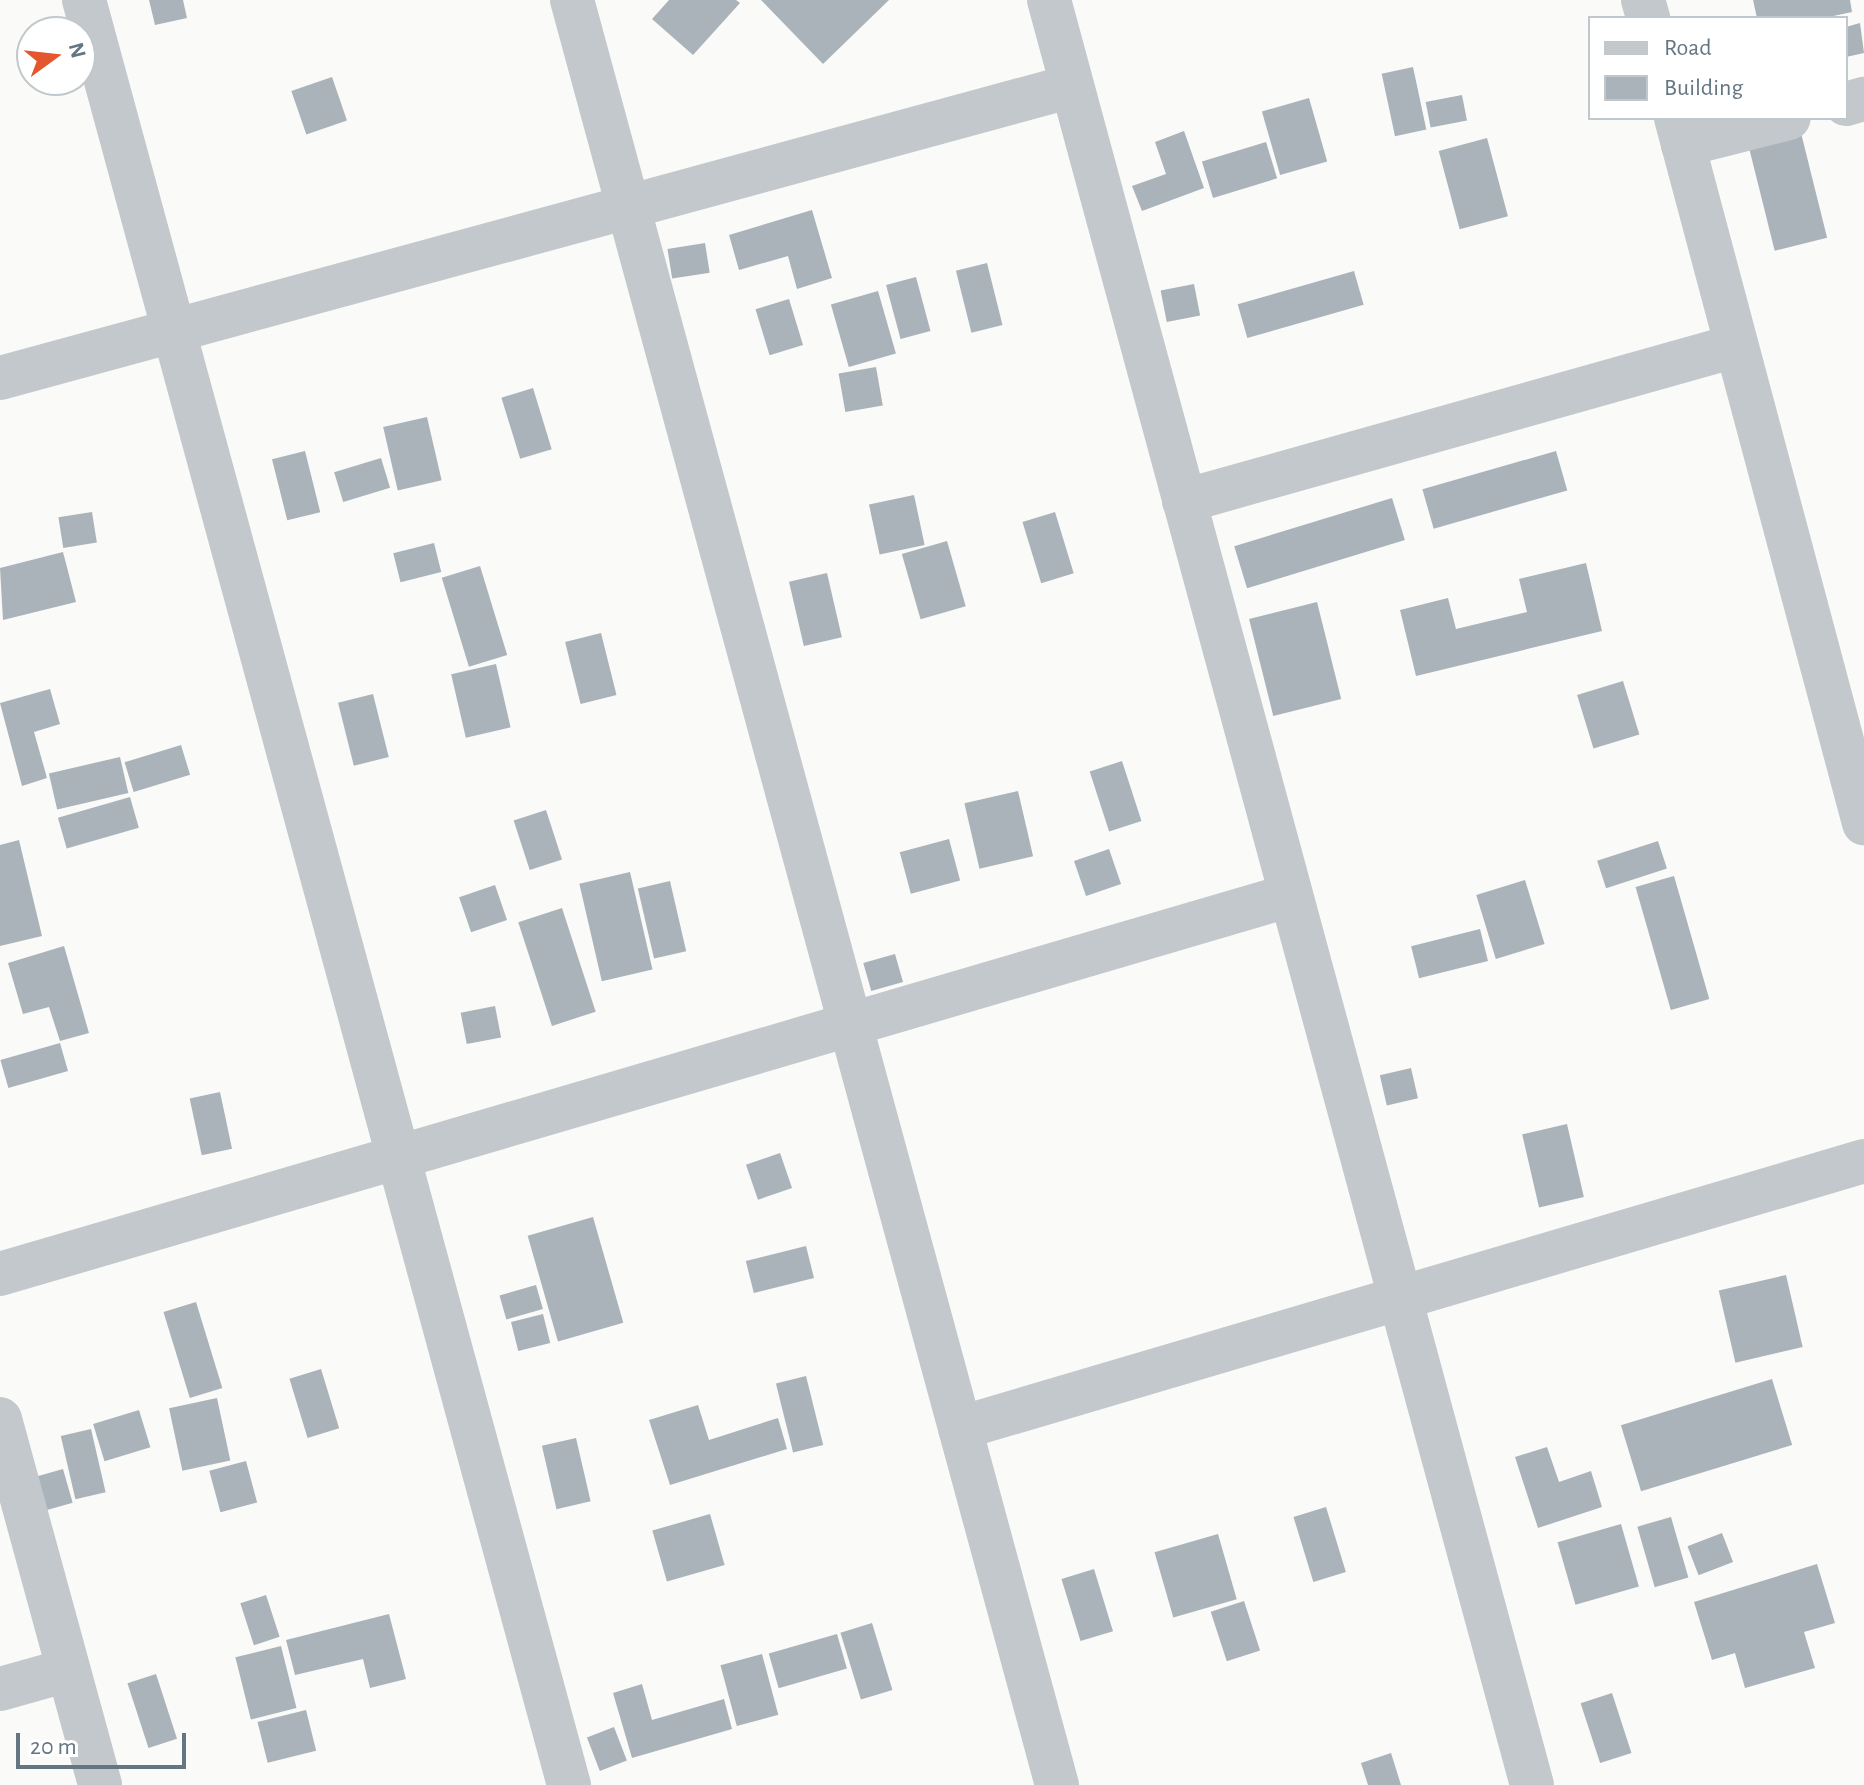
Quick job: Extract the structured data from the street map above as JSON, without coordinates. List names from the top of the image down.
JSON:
{
  "legend": ["Road", "Building"],
  "scale_bar": "20 m",
  "north": "right"
}
